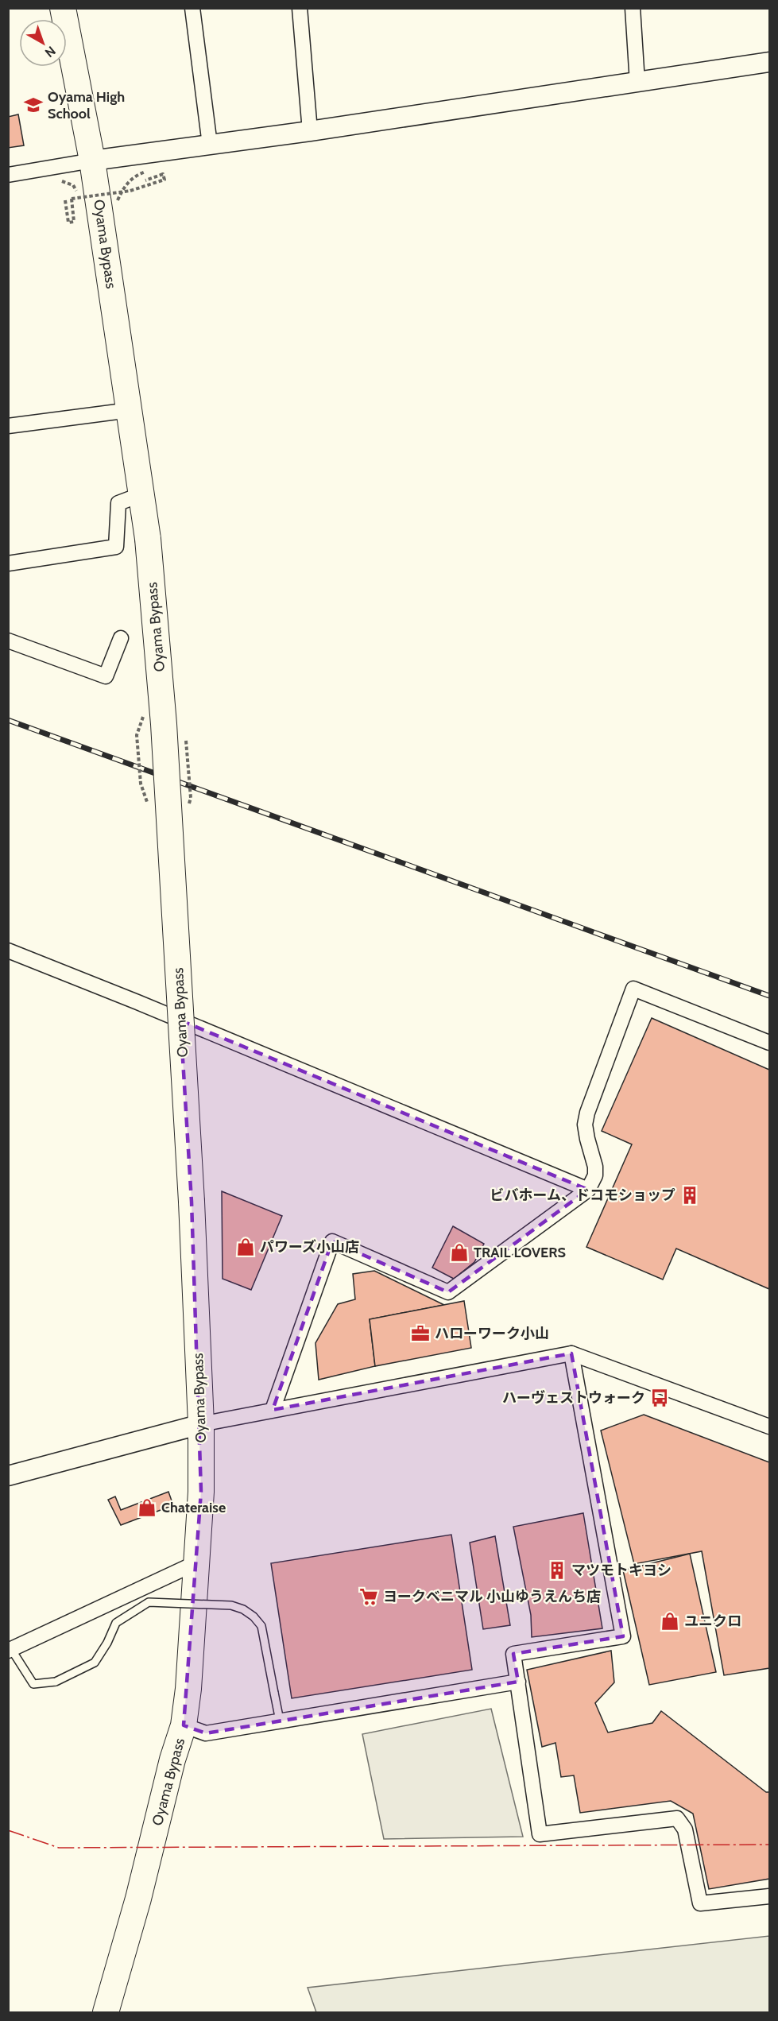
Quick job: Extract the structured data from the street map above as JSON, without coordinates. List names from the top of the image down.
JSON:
{
  "streets": {
    "highway": ["Oyama Bypass"]
  },
  "places": {
    "school or university": ["Oyama High School"],
    "building": ["ビバホーム、ドコモショップ", "マツモトキヨシ"],
    "shop": [
      "パワーズ小山店",
      "TRAIL LOVERS",
      "Chateraise",
      "ユニクロ"
    ],
    "office": ["ハローワーク小山"],
    "bus stop": ["ハーヴェストウォーク"],
    "supermarket": ["ヨークベニマル 小山ゆうえんち店"]
  },
  "north": "bottom right"
}
